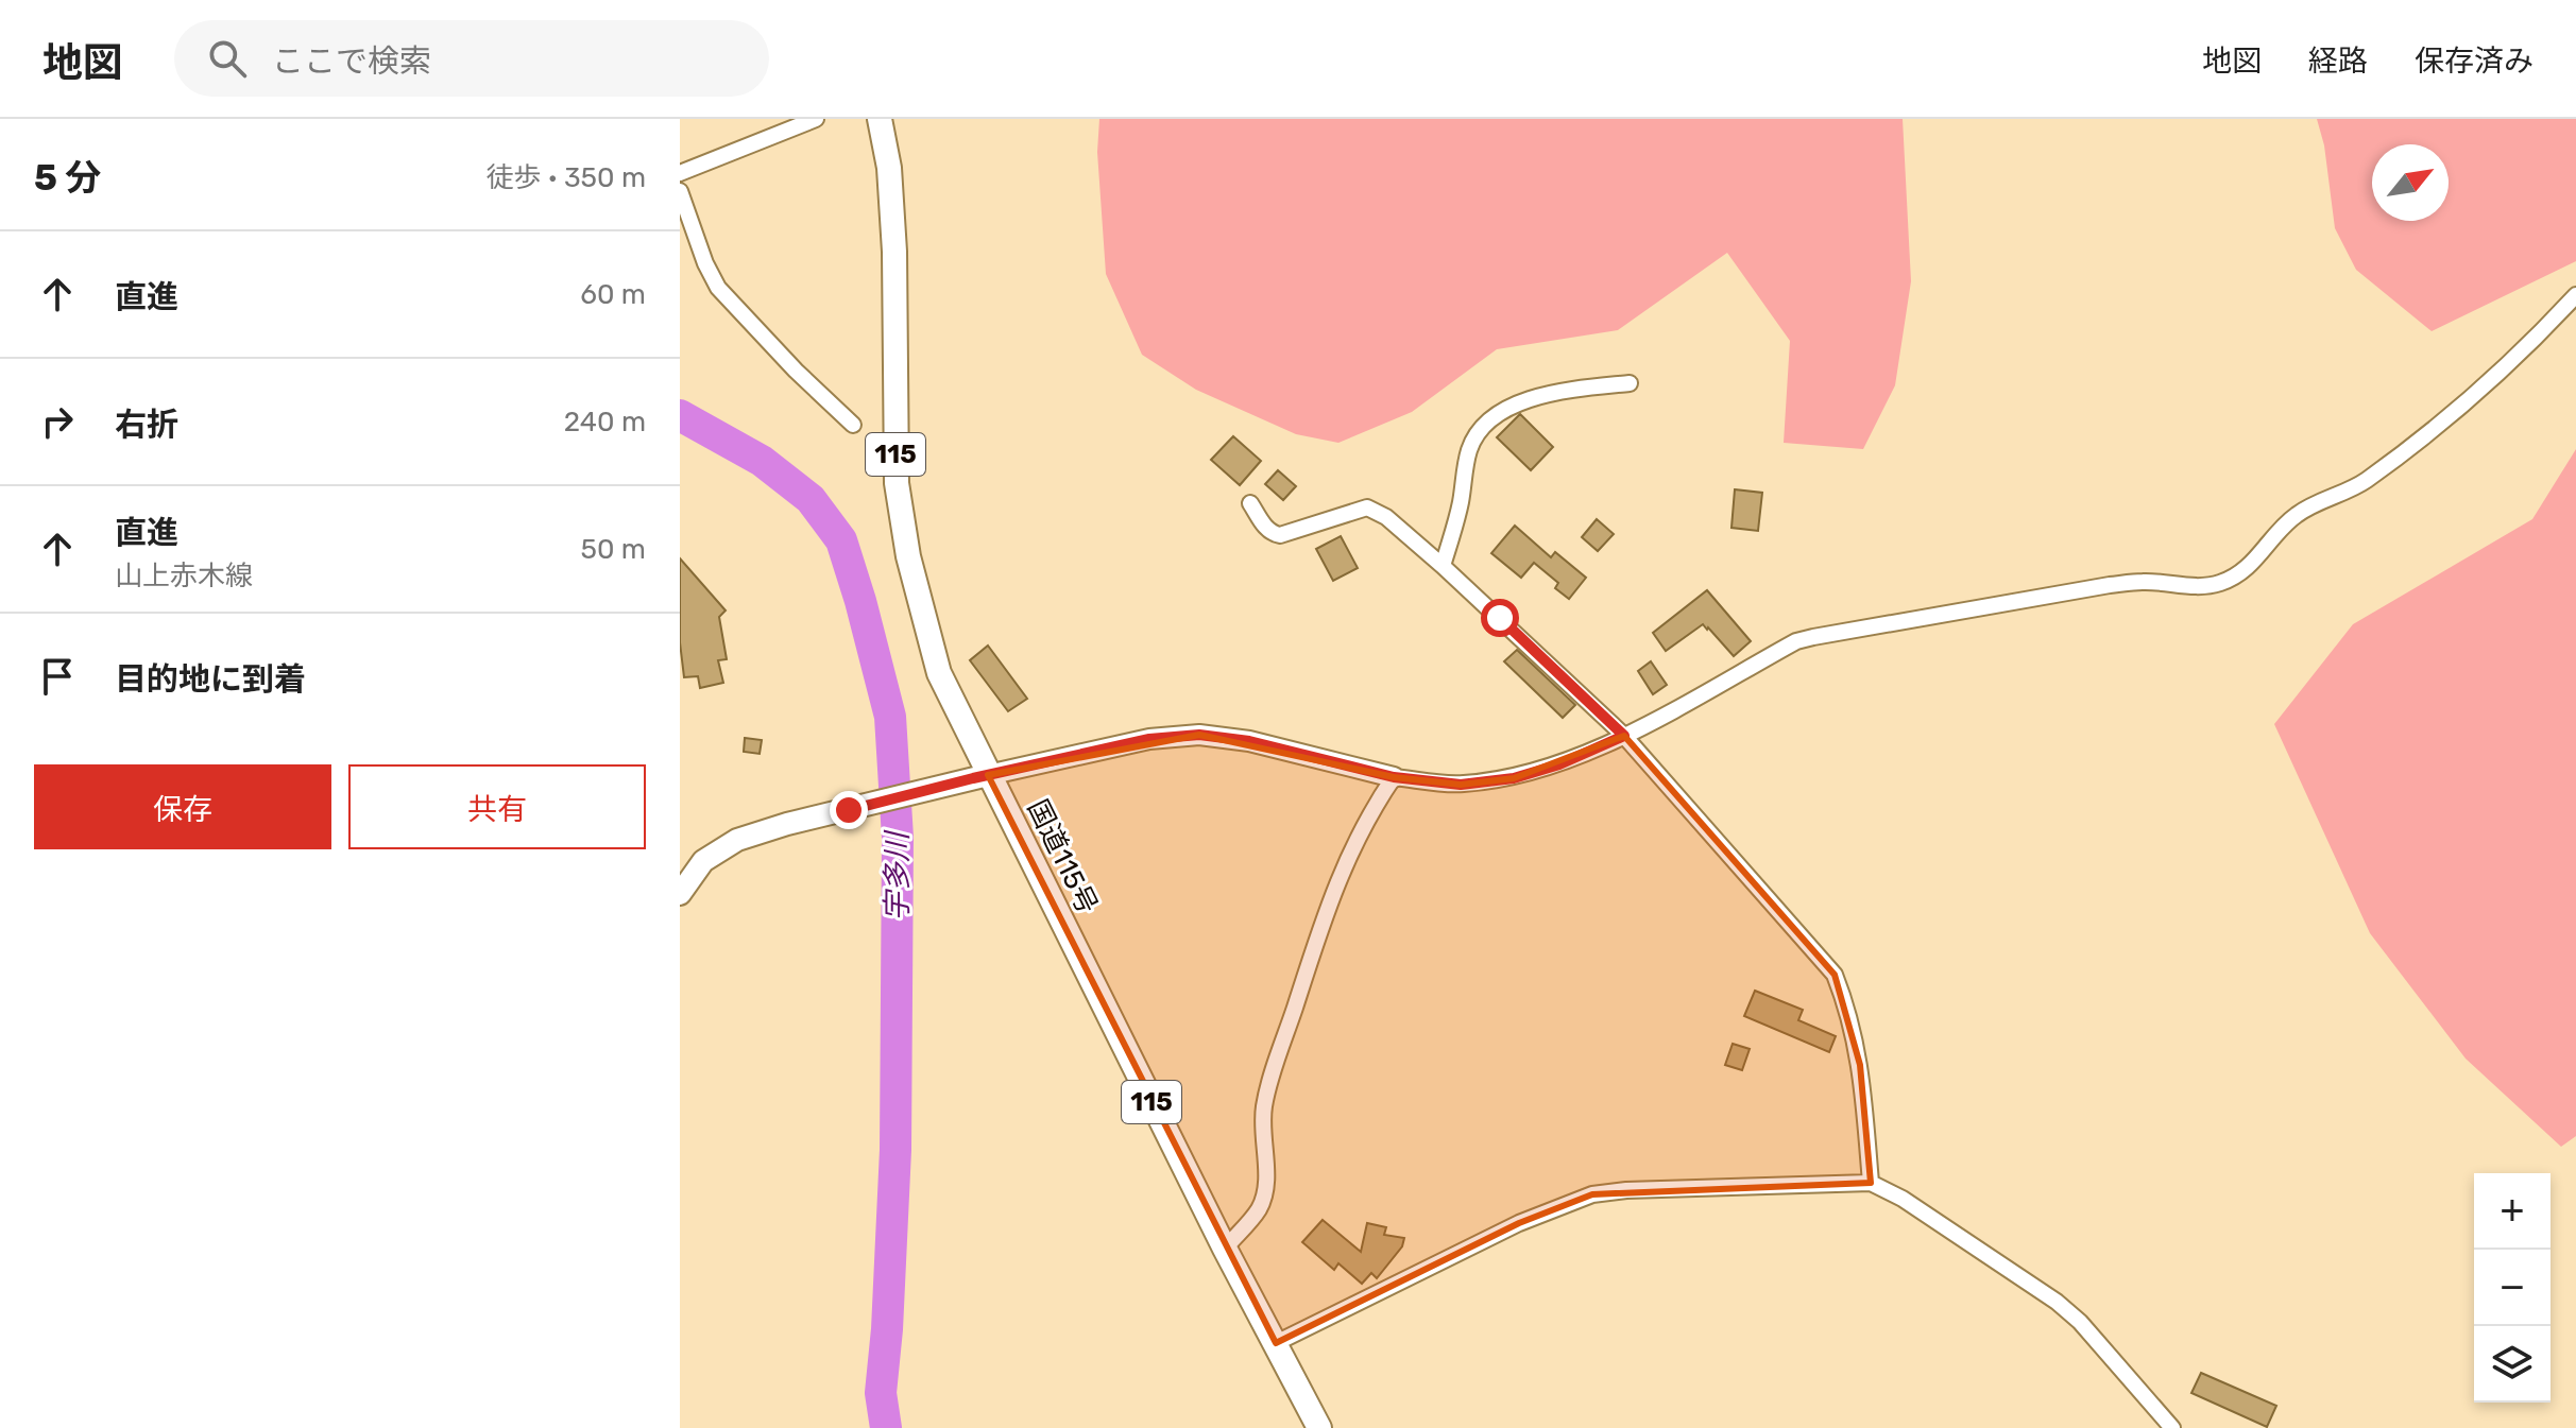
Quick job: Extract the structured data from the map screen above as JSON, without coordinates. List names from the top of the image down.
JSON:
{
  "streets": {
    "highway": ["115", "国道115号"]
  },
  "water": ["宇多川"],
  "north": "top right",
  "page": {
    "header": "地図",
    "search": "ここで検索",
    "nav": ["地図", "経路", "保存済み"],
    "heading": ["5 分", "徒歩 · 350 m"],
    "list": [
      ["直進", "60 m"],
      ["右折", "240 m"],
      ["直進", "山上赤木線", "50 m"],
      "目的地に到着"
    ],
    "buttons": ["保存", "共有"],
    "map_buttons": ["+", "−"]
  }
}
